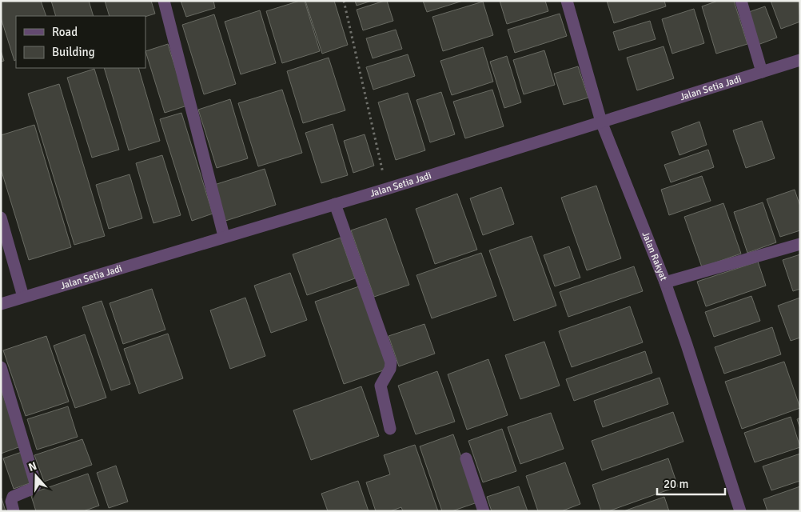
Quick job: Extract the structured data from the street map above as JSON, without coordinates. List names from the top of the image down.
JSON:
{
  "streets": {
    "street": ["Jalan Setia Jadi", "Jalan Rakyat"]
  },
  "crossings": [
    ["Jalan Setia Jadi", "Jalan Rakyat"]
  ],
  "legend": ["Road", "Building"],
  "scale_bar": "20 m",
  "north": "top"
}
